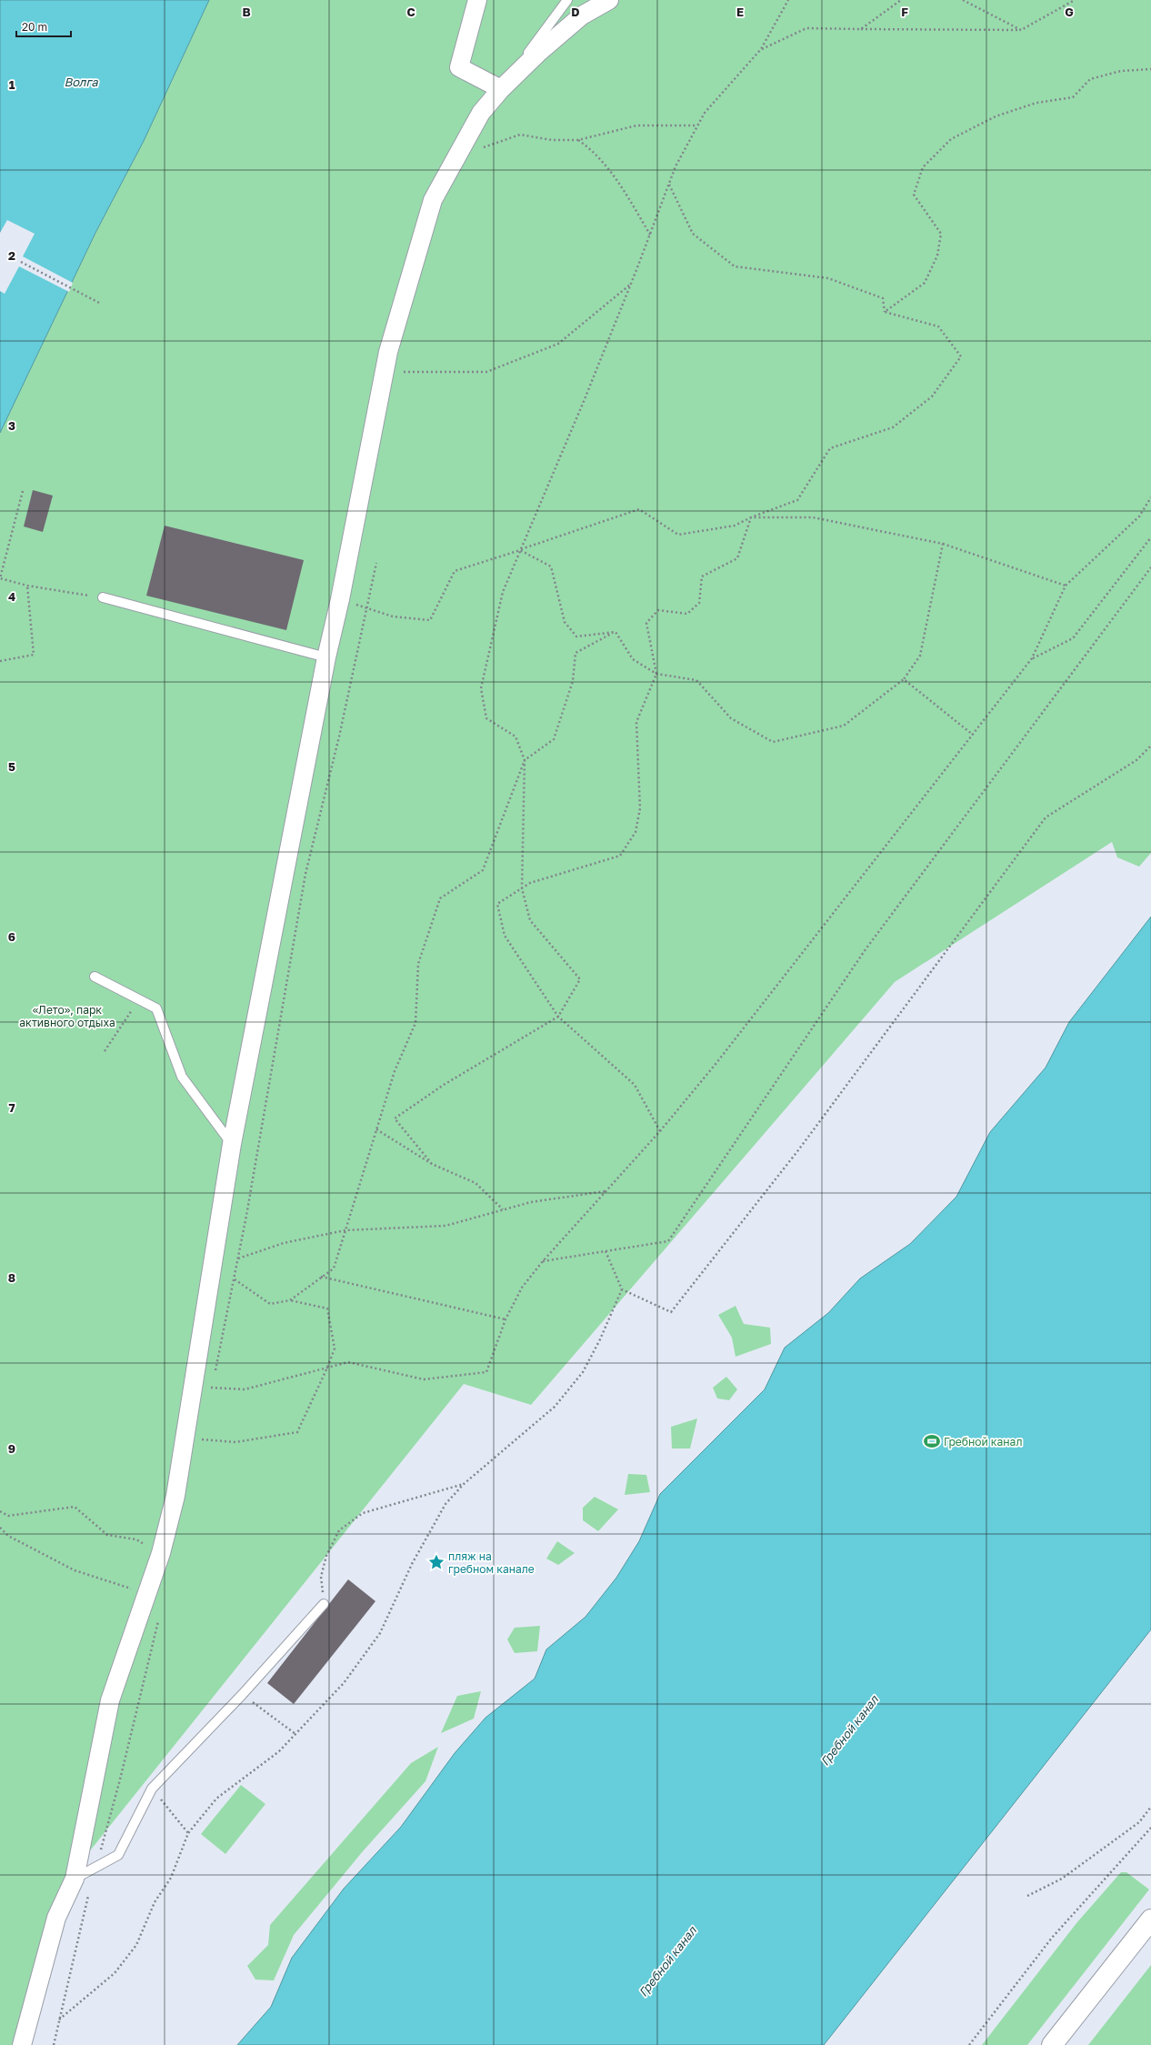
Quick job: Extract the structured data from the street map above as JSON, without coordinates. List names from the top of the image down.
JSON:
{
  "water": ["Волга", "Гребной канал"],
  "parks": ["«Лето», парк активного отдыха"],
  "places": {
    "sports": ["Гребной канал"],
    "place": ["пляж на гребном канале"]
  },
  "scale_bar": "20 m",
  "grid": {
    "columns": [
      "B",
      "C",
      "D",
      "E",
      "F",
      "G"
    ],
    "rows": [
      "1",
      "2",
      "3",
      "4",
      "5",
      "6",
      "7",
      "8",
      "9"
    ]
  }
}
